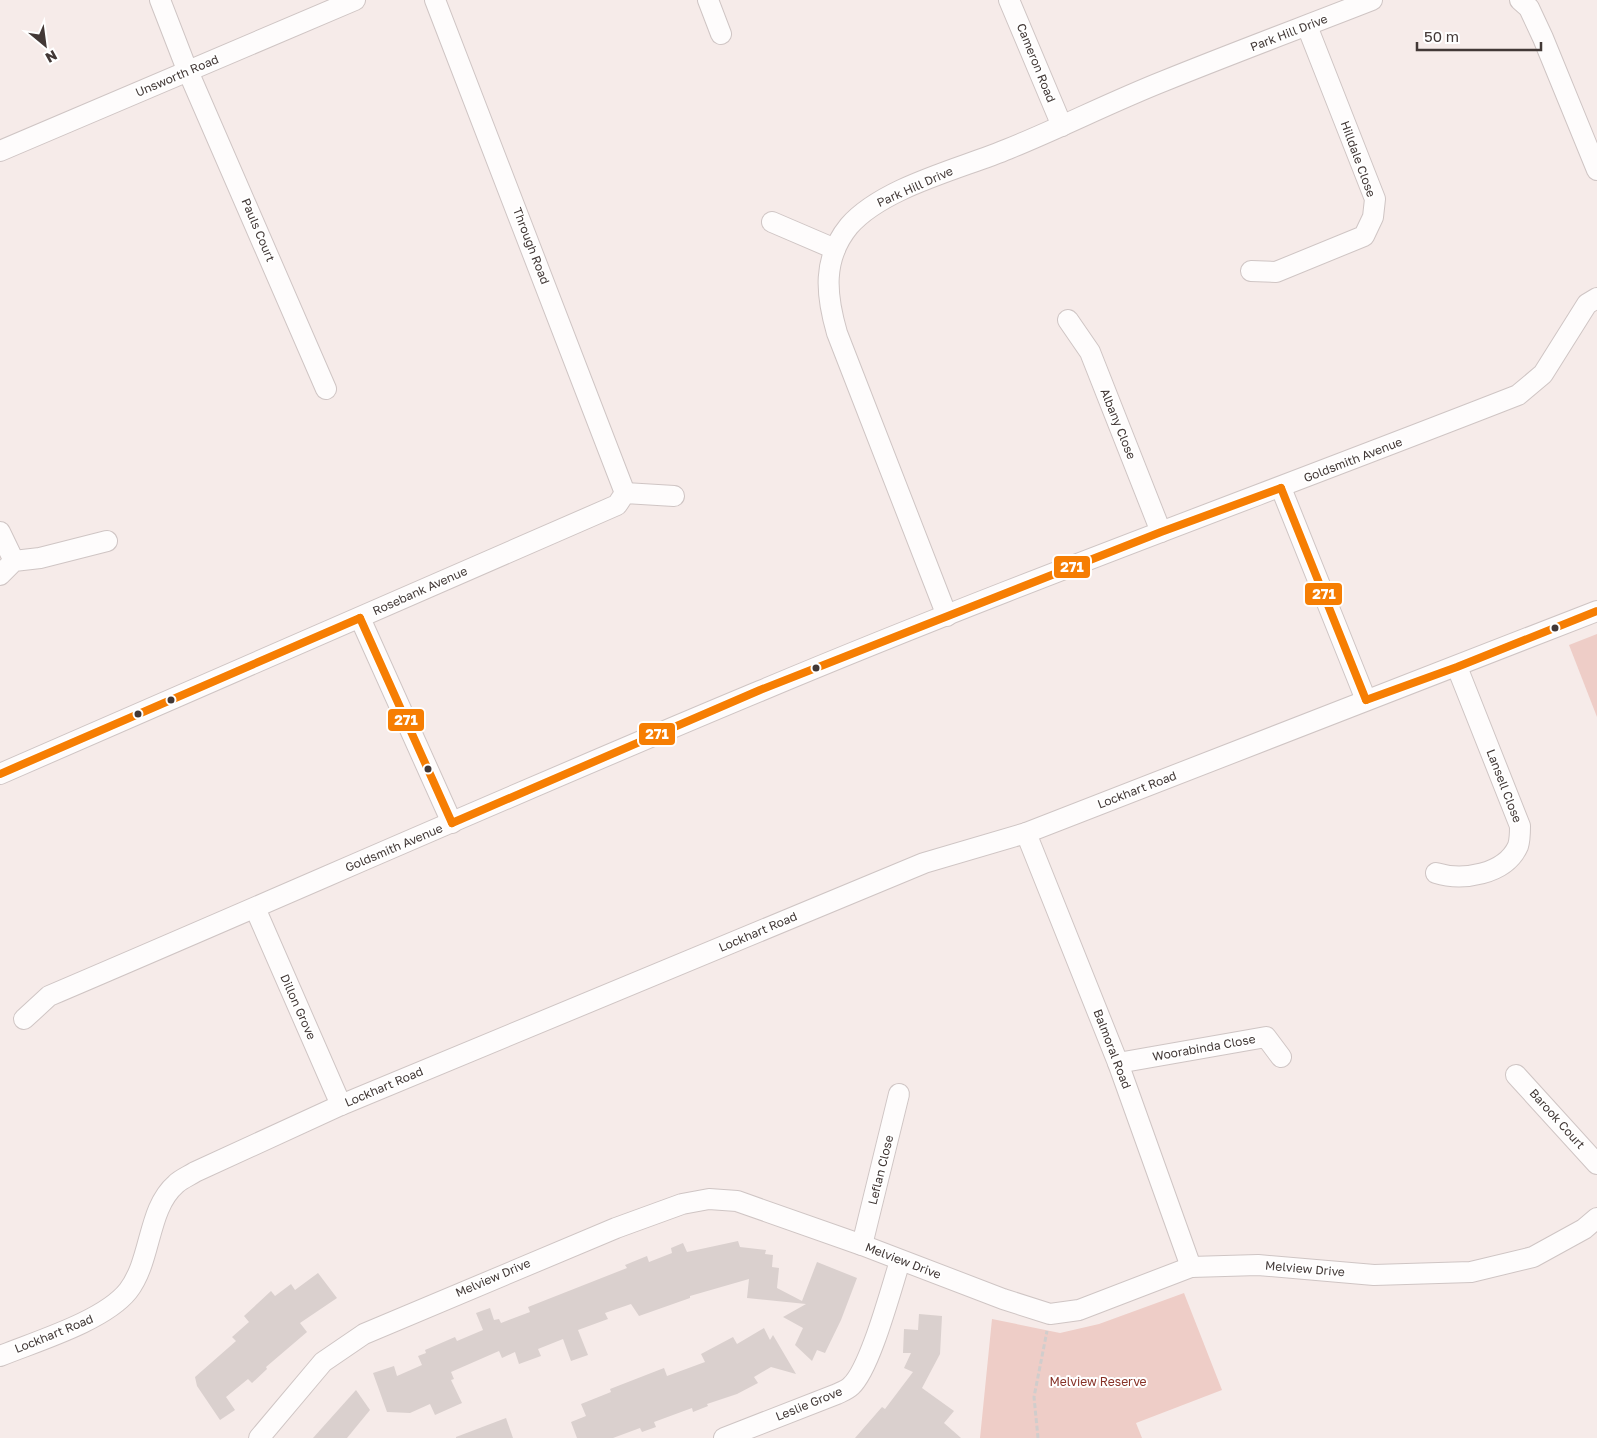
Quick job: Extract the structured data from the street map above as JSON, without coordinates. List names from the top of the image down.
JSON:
{
  "streets": {
    "street": [
      "Park Hill Drive",
      "Cameron Road",
      "Unsworth Road",
      "Hilldale Close",
      "Pauls Court",
      "Through Road",
      "Albany Close",
      "Goldsmith Avenue",
      "Rosebank Avenue",
      "Lansell Close",
      "Lockhart Road",
      "Dillon Grove",
      "Woorabinda Close",
      "Balmoral Road",
      "Barook Court",
      "Leflan Close",
      "Melview Drive",
      "Leslie Grove"
    ]
  },
  "crossings": [
    ["Park Hill Drive", "Cameron Road"],
    ["Park Hill Drive", "Hilldale Close"],
    ["Park Hill Drive", "Goldsmith Avenue"],
    ["Unsworth Road", "Pauls Court"],
    ["Through Road", "Rosebank Avenue"],
    ["Albany Close", "Goldsmith Avenue"],
    ["Goldsmith Avenue", "Dillon Grove"],
    ["Lansell Close", "Lockhart Road"],
    ["Lockhart Road", "Dillon Grove"],
    ["Lockhart Road", "Balmoral Road"],
    ["Woorabinda Close", "Balmoral Road"],
    ["Balmoral Road", "Melview Drive"],
    ["Leflan Close", "Melview Drive"],
    ["Melview Drive", "Leslie Grove"]
  ],
  "parks": ["Melview Reserve"],
  "lines": ["transit line 271"],
  "scale_bar": "50 m",
  "north": "bottom right"
}
